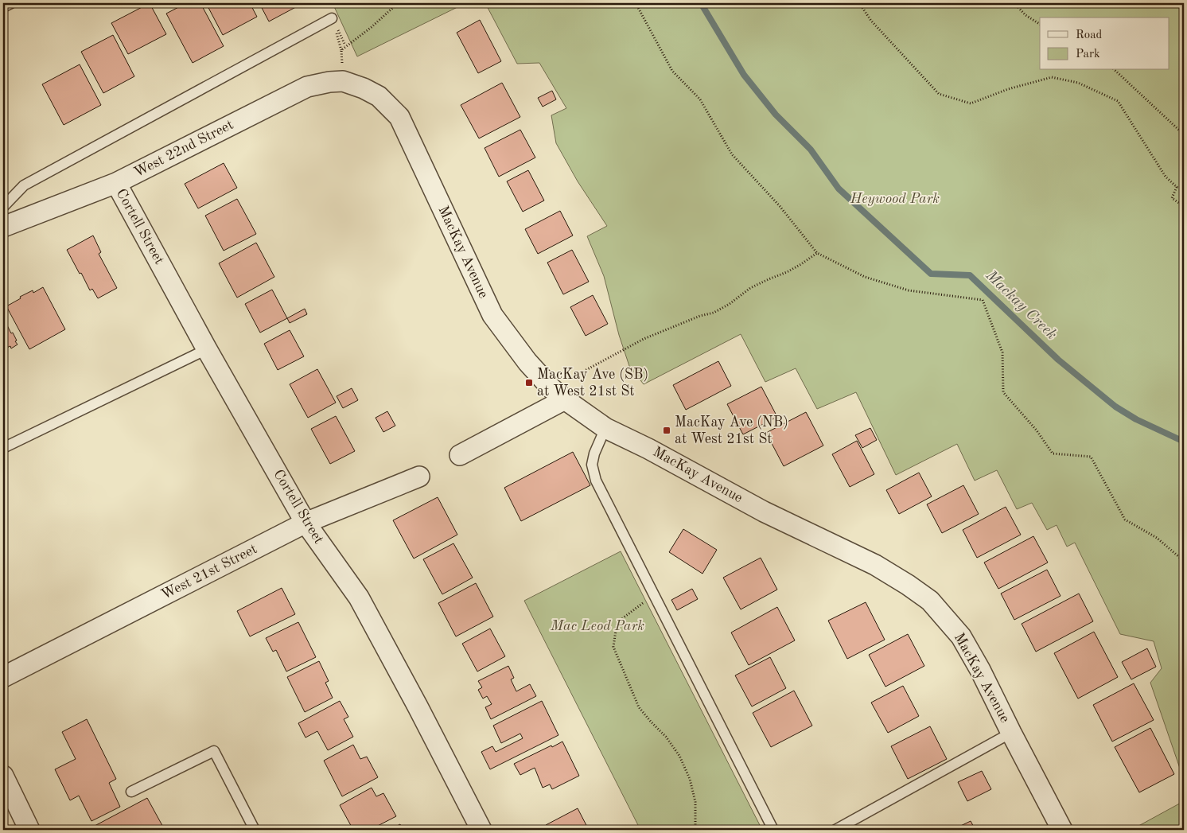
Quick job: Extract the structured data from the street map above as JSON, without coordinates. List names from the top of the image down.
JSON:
{
  "streets": {
    "street": [
      "West 22nd Street",
      "Cortell Street",
      "MacKay Avenue",
      "West 21st Street"
    ]
  },
  "crossings": [
    ["West 22nd Street", "Cortell Street"],
    ["West 22nd Street", "MacKay Avenue"],
    ["Cortell Street", "West 21st Street"]
  ],
  "water": ["Mackay Creek"],
  "parks": ["Heywood Park", "Mac Leod Park"],
  "places": {
    "transit": ["MacKay Ave (SB) at West 21st St", "MacKay Ave (NB) at West 21st St"]
  },
  "legend": ["Road", "Park"]
}
